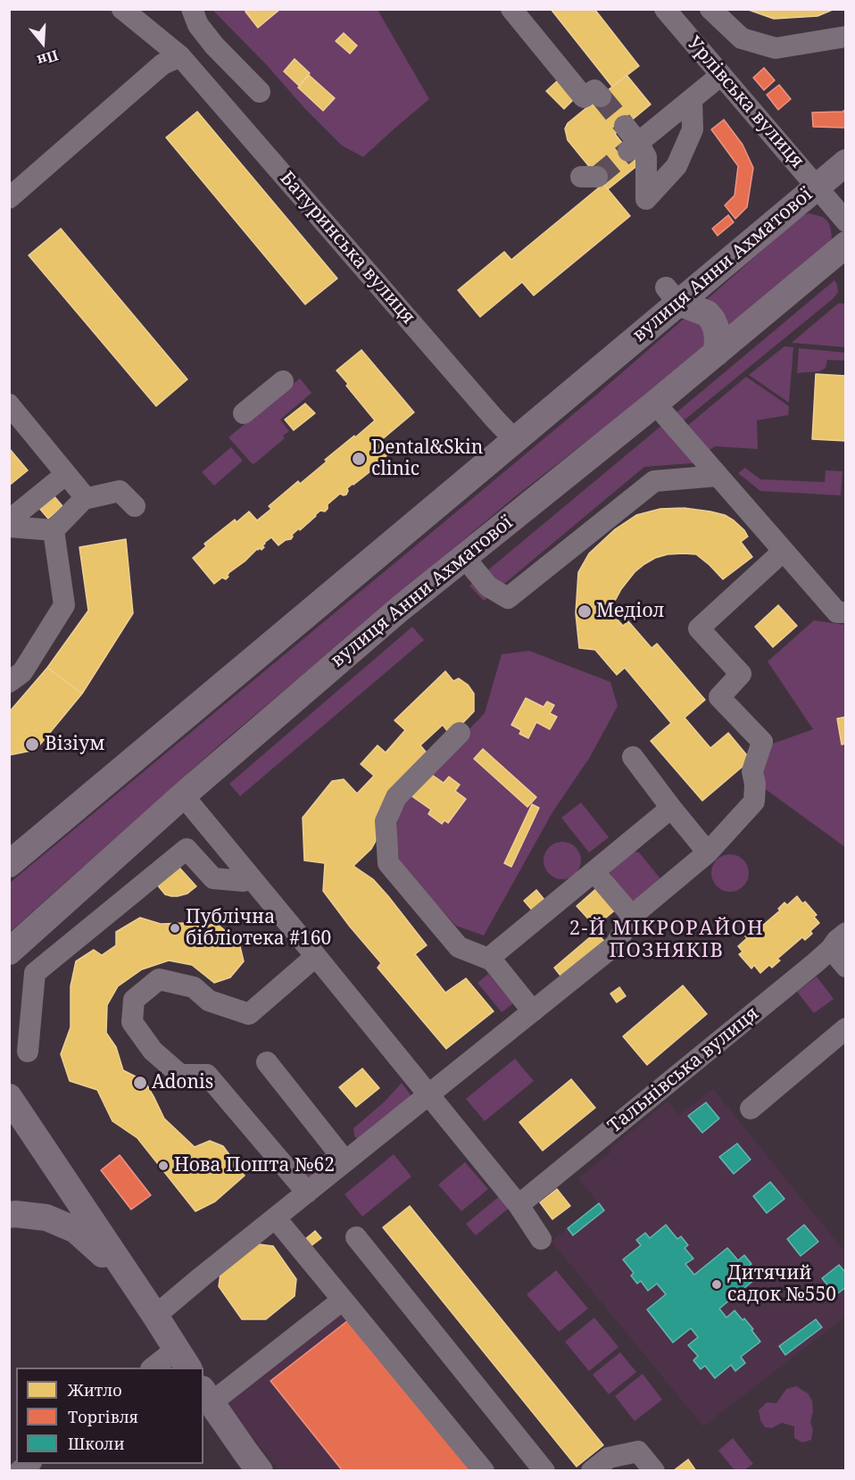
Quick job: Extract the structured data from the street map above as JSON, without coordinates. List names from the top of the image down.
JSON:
{
  "streets": {
    "main road": ["вулиця Анни Ахматової"],
    "street": ["Урлівська вулиця", "Батуринська вулиця", "Тальнівська вулиця"]
  },
  "crossings": [
    ["Урлівська вулиця", "вулиця Анни Ахматової"],
    ["Батуринська вулиця", "вулиця Анни Ахматової"]
  ],
  "districts": ["2-Й МІКРОРАЙОН ПОЗНЯКІВ"],
  "places": [
    "Dental&Skin clinic",
    "Медіол",
    "Візіум",
    "Публічна бібліотека #160",
    "Adonis",
    "Нова Пошта №62",
    "Дитячий садок №550"
  ],
  "legend": ["Житло", "Торгівля", "Школи"],
  "north": "bottom"
}
